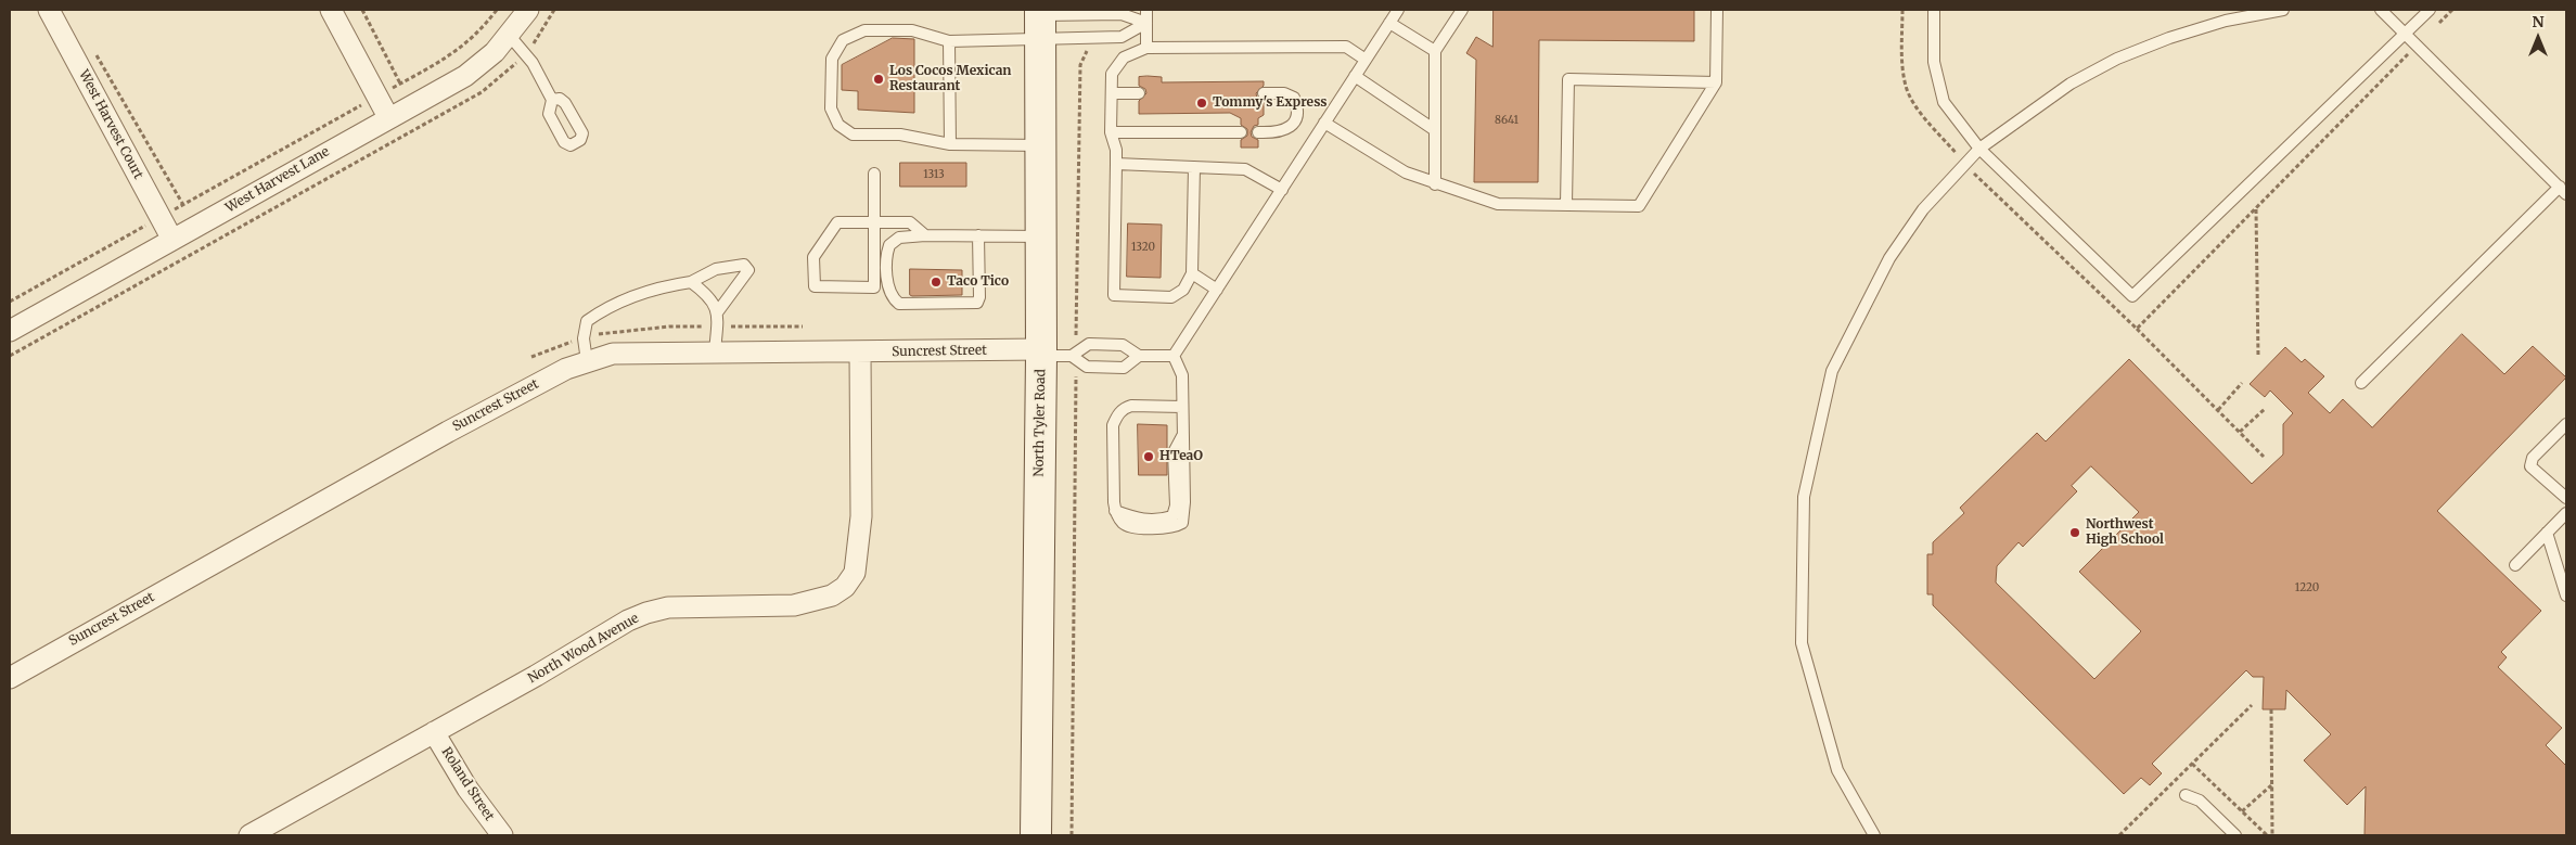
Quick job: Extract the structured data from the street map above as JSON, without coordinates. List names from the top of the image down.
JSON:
{
  "streets": {
    "main road": ["North Tyler Road"],
    "street": [
      "West Harvest Court",
      "West Harvest Lane",
      "Suncrest Street",
      "North Wood Avenue",
      "Roland Street"
    ]
  },
  "crossings": [
    ["West Harvest Court", "West Harvest Lane"],
    ["Suncrest Street", "North Tyler Road"],
    ["Suncrest Street", "North Wood Avenue"],
    ["North Wood Avenue", "Roland Street"]
  ],
  "places": [
    "Los Cocos Mexican Restaurant",
    "Tommy's Express",
    "Taco Tico",
    "HTeaO",
    "Northwest High School"
  ],
  "house_numbers": [
    "8641",
    "1313",
    "1320",
    "1220"
  ],
  "north": "top"
}
